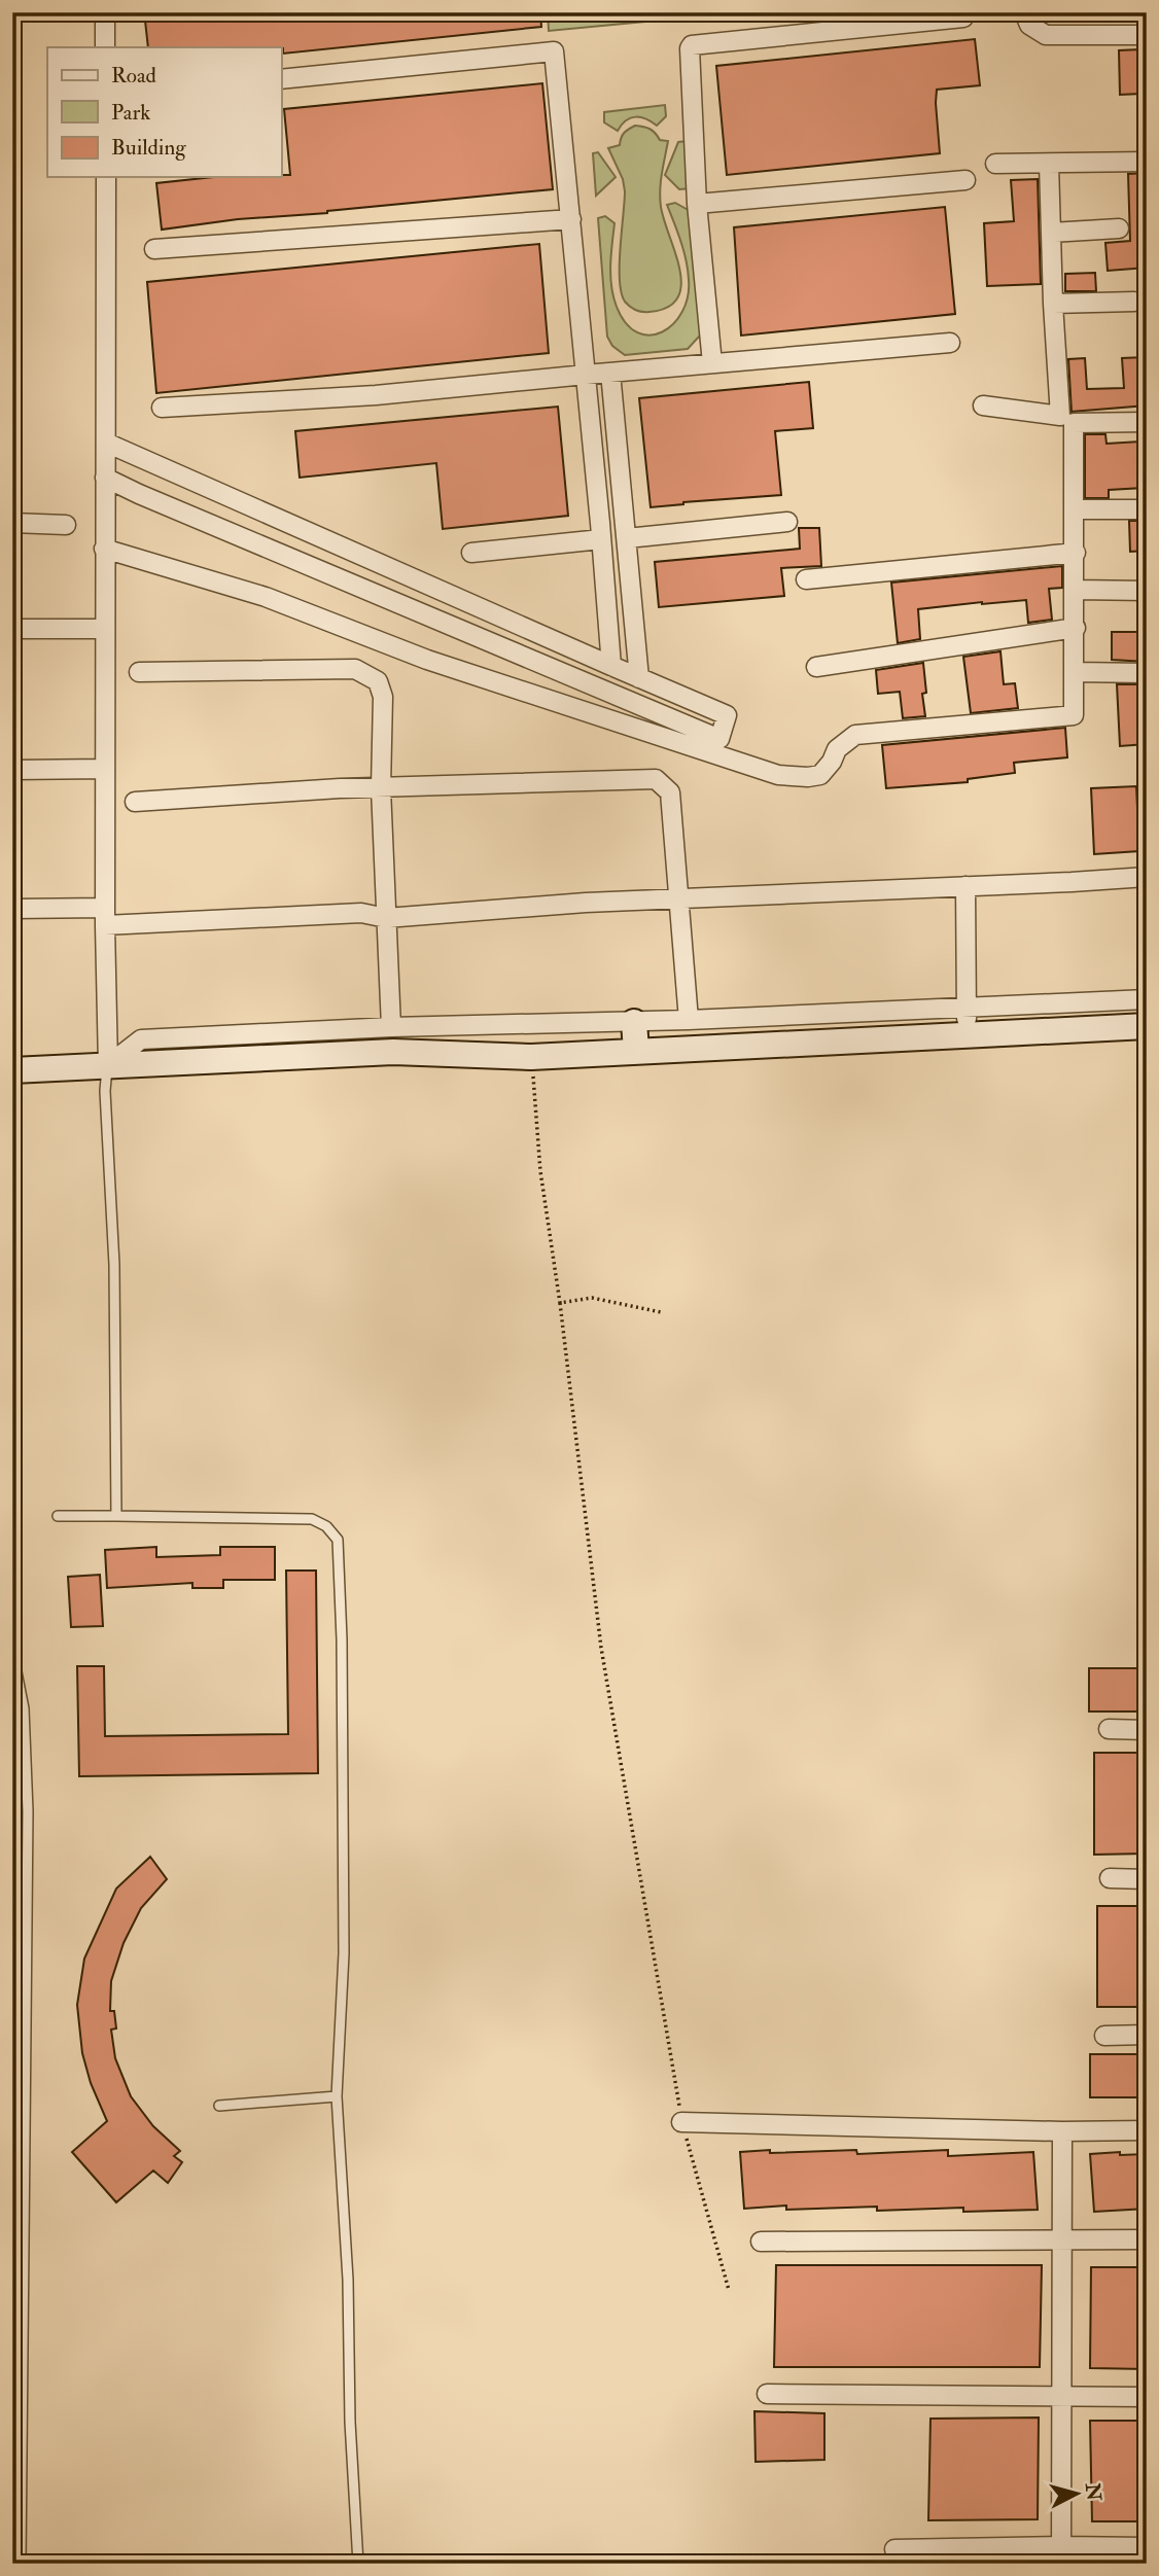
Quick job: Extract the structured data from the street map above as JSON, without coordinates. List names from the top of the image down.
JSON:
{
  "legend": ["Road", "Park", "Building"],
  "north": "right"
}
